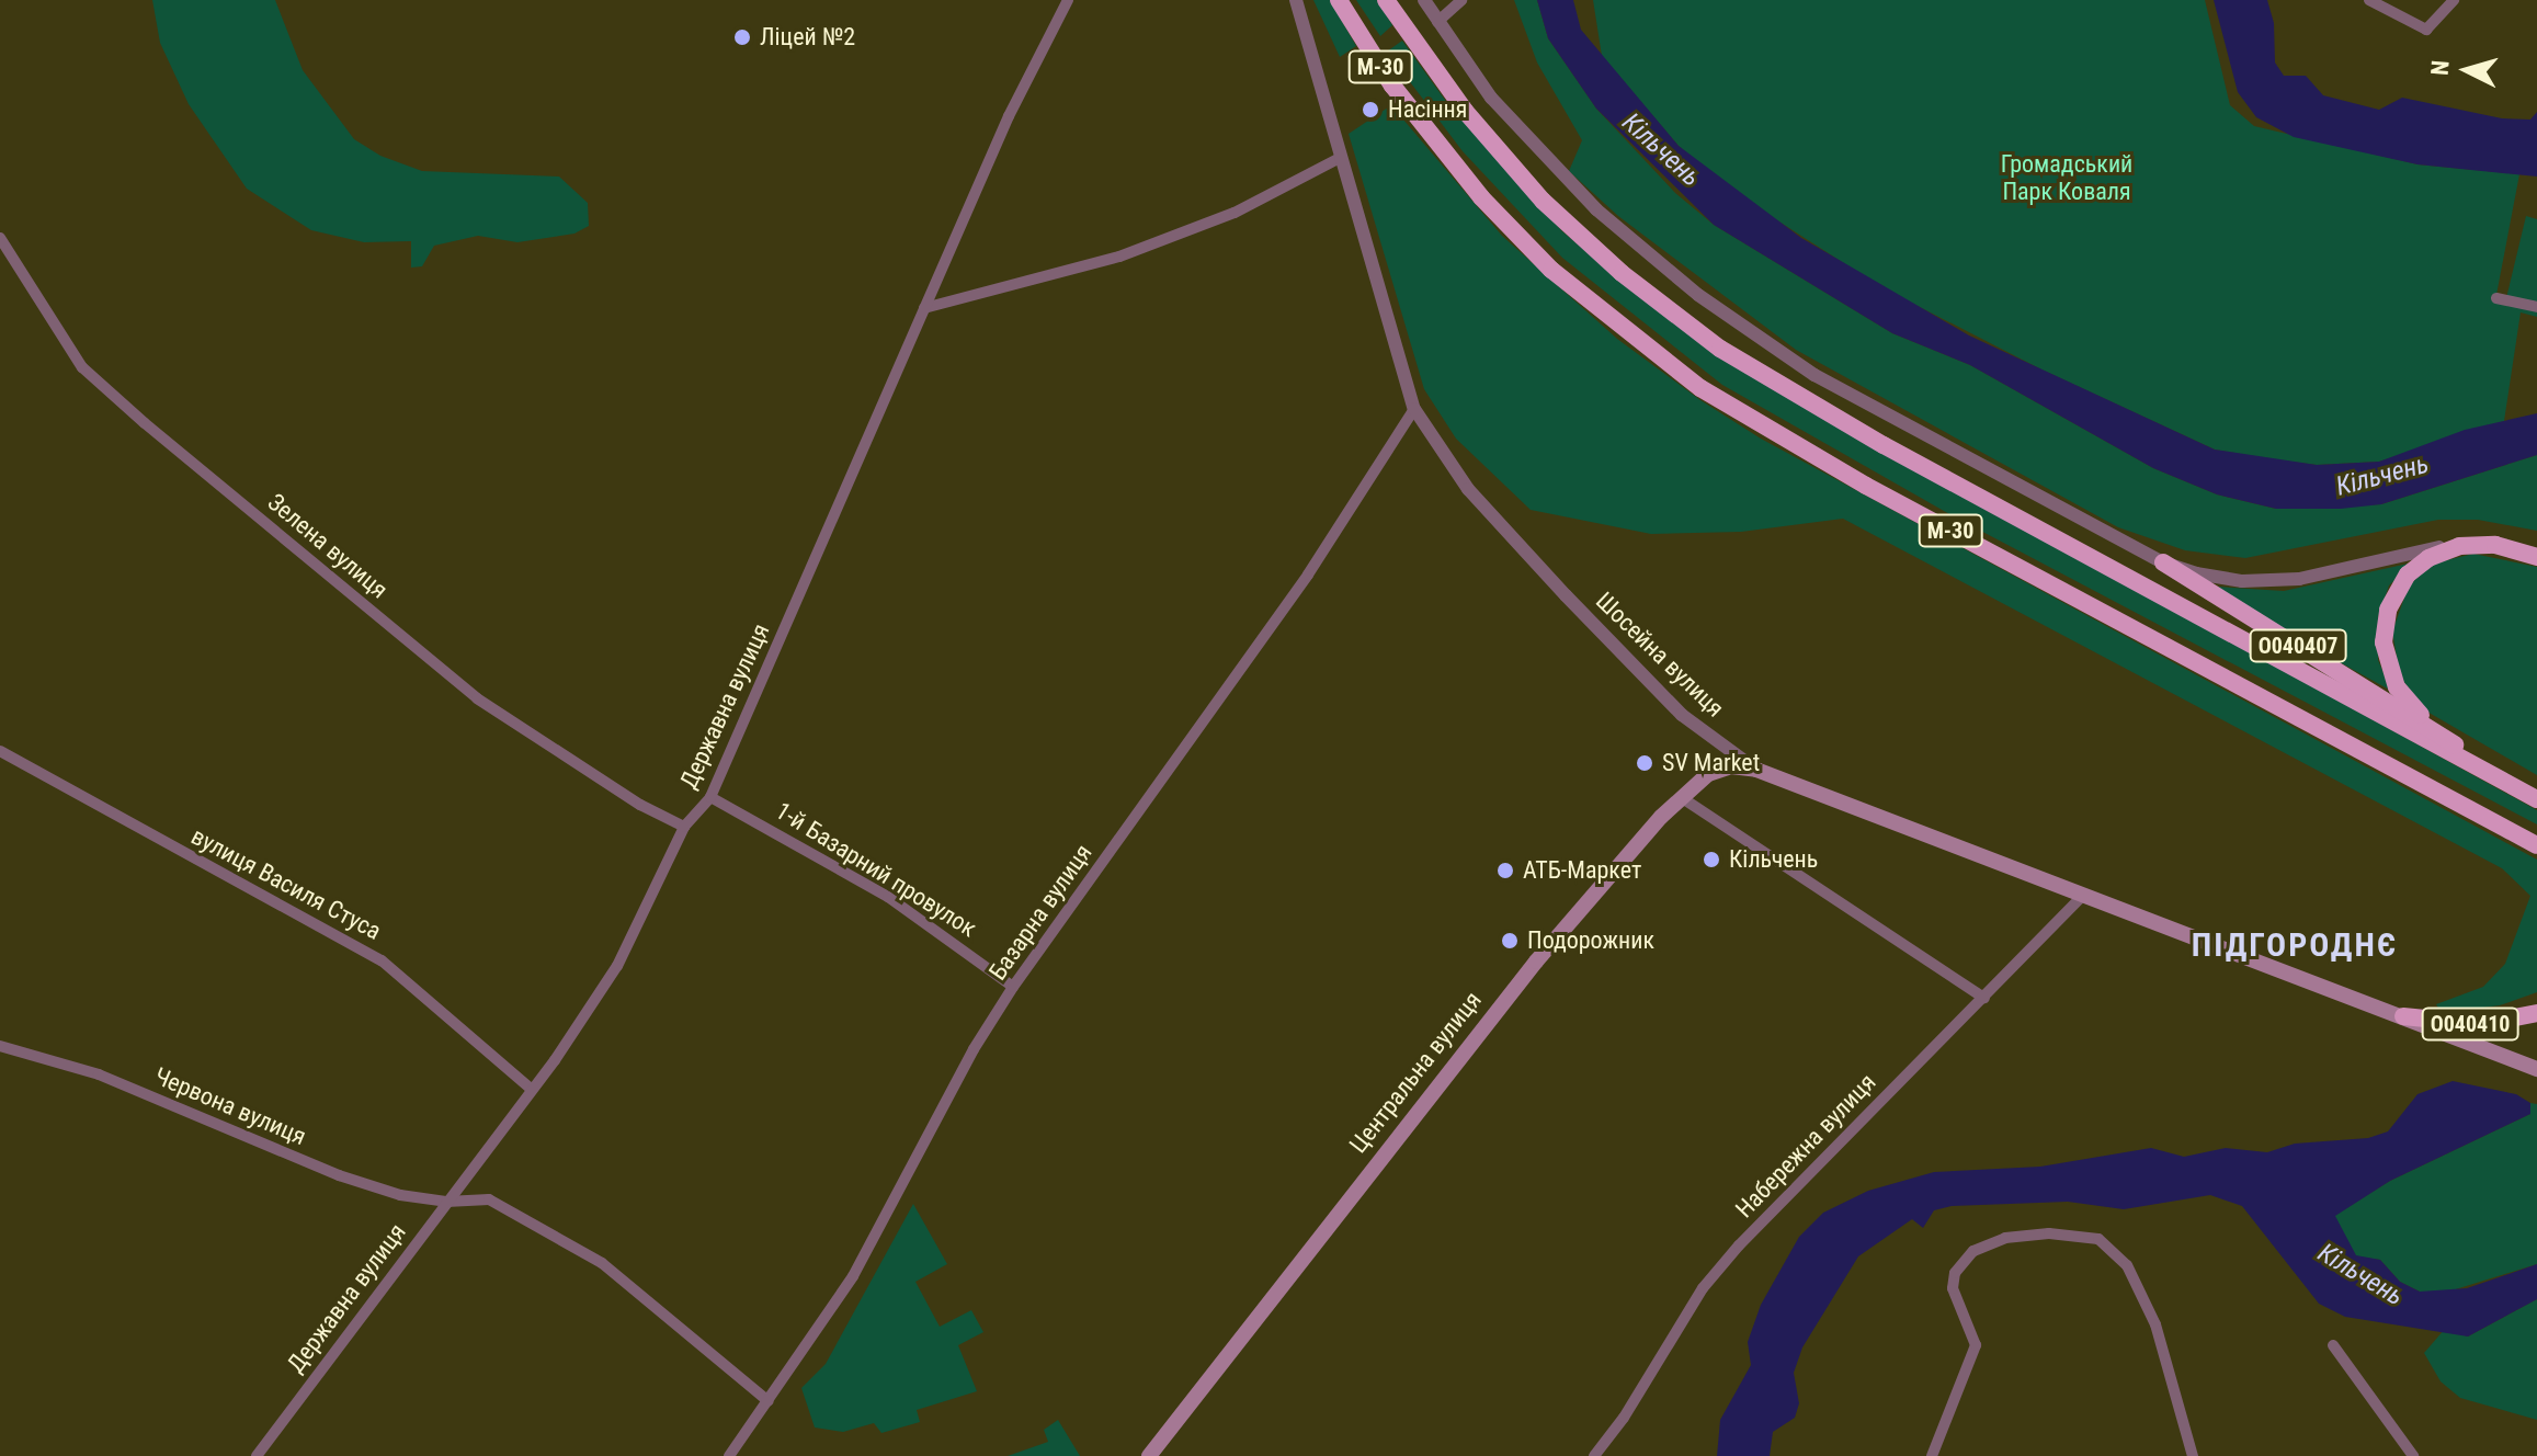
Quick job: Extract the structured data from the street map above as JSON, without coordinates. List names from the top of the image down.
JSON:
{
  "streets": {
    "highway": ["М-30", "О040407", "О040410"],
    "main road": ["Шосейна вулиця", "Центральна вулиця"],
    "street": [
      "Зелена вулиця",
      "Державна вулиця",
      "1-й Базарний провулок",
      "вулиця Василя Стуса",
      "Базарна вулиця",
      "Червона вулиця",
      "Набережна вулиця"
    ]
  },
  "crossings": [
    ["Зелена вулиця", "Державна вулиця"],
    ["Шосейна вулиця", "Базарна вулиця"],
    ["Шосейна вулиця", "О040410"],
    ["Шосейна вулиця", "Центральна вулиця"],
    ["Шосейна вулиця", "Набережна вулиця"],
    ["Державна вулиця", "1-й Базарний провулок"],
    ["Державна вулиця", "вулиця Василя Стуса"],
    ["Державна вулиця", "Червона вулиця"],
    ["1-й Базарний провулок", "Базарна вулиця"],
    ["Базарна вулиця", "Червона вулиця"]
  ],
  "districts": ["ПІДГОРОДНЄ"],
  "water": ["Кільчень"],
  "parks": ["Громадський Парк Коваля"],
  "places": [
    "Ліцей №2",
    "Насіння",
    "SV Market",
    "Кільчень",
    "АТБ-Маркет",
    "Подорожник"
  ],
  "north": "left"
}
